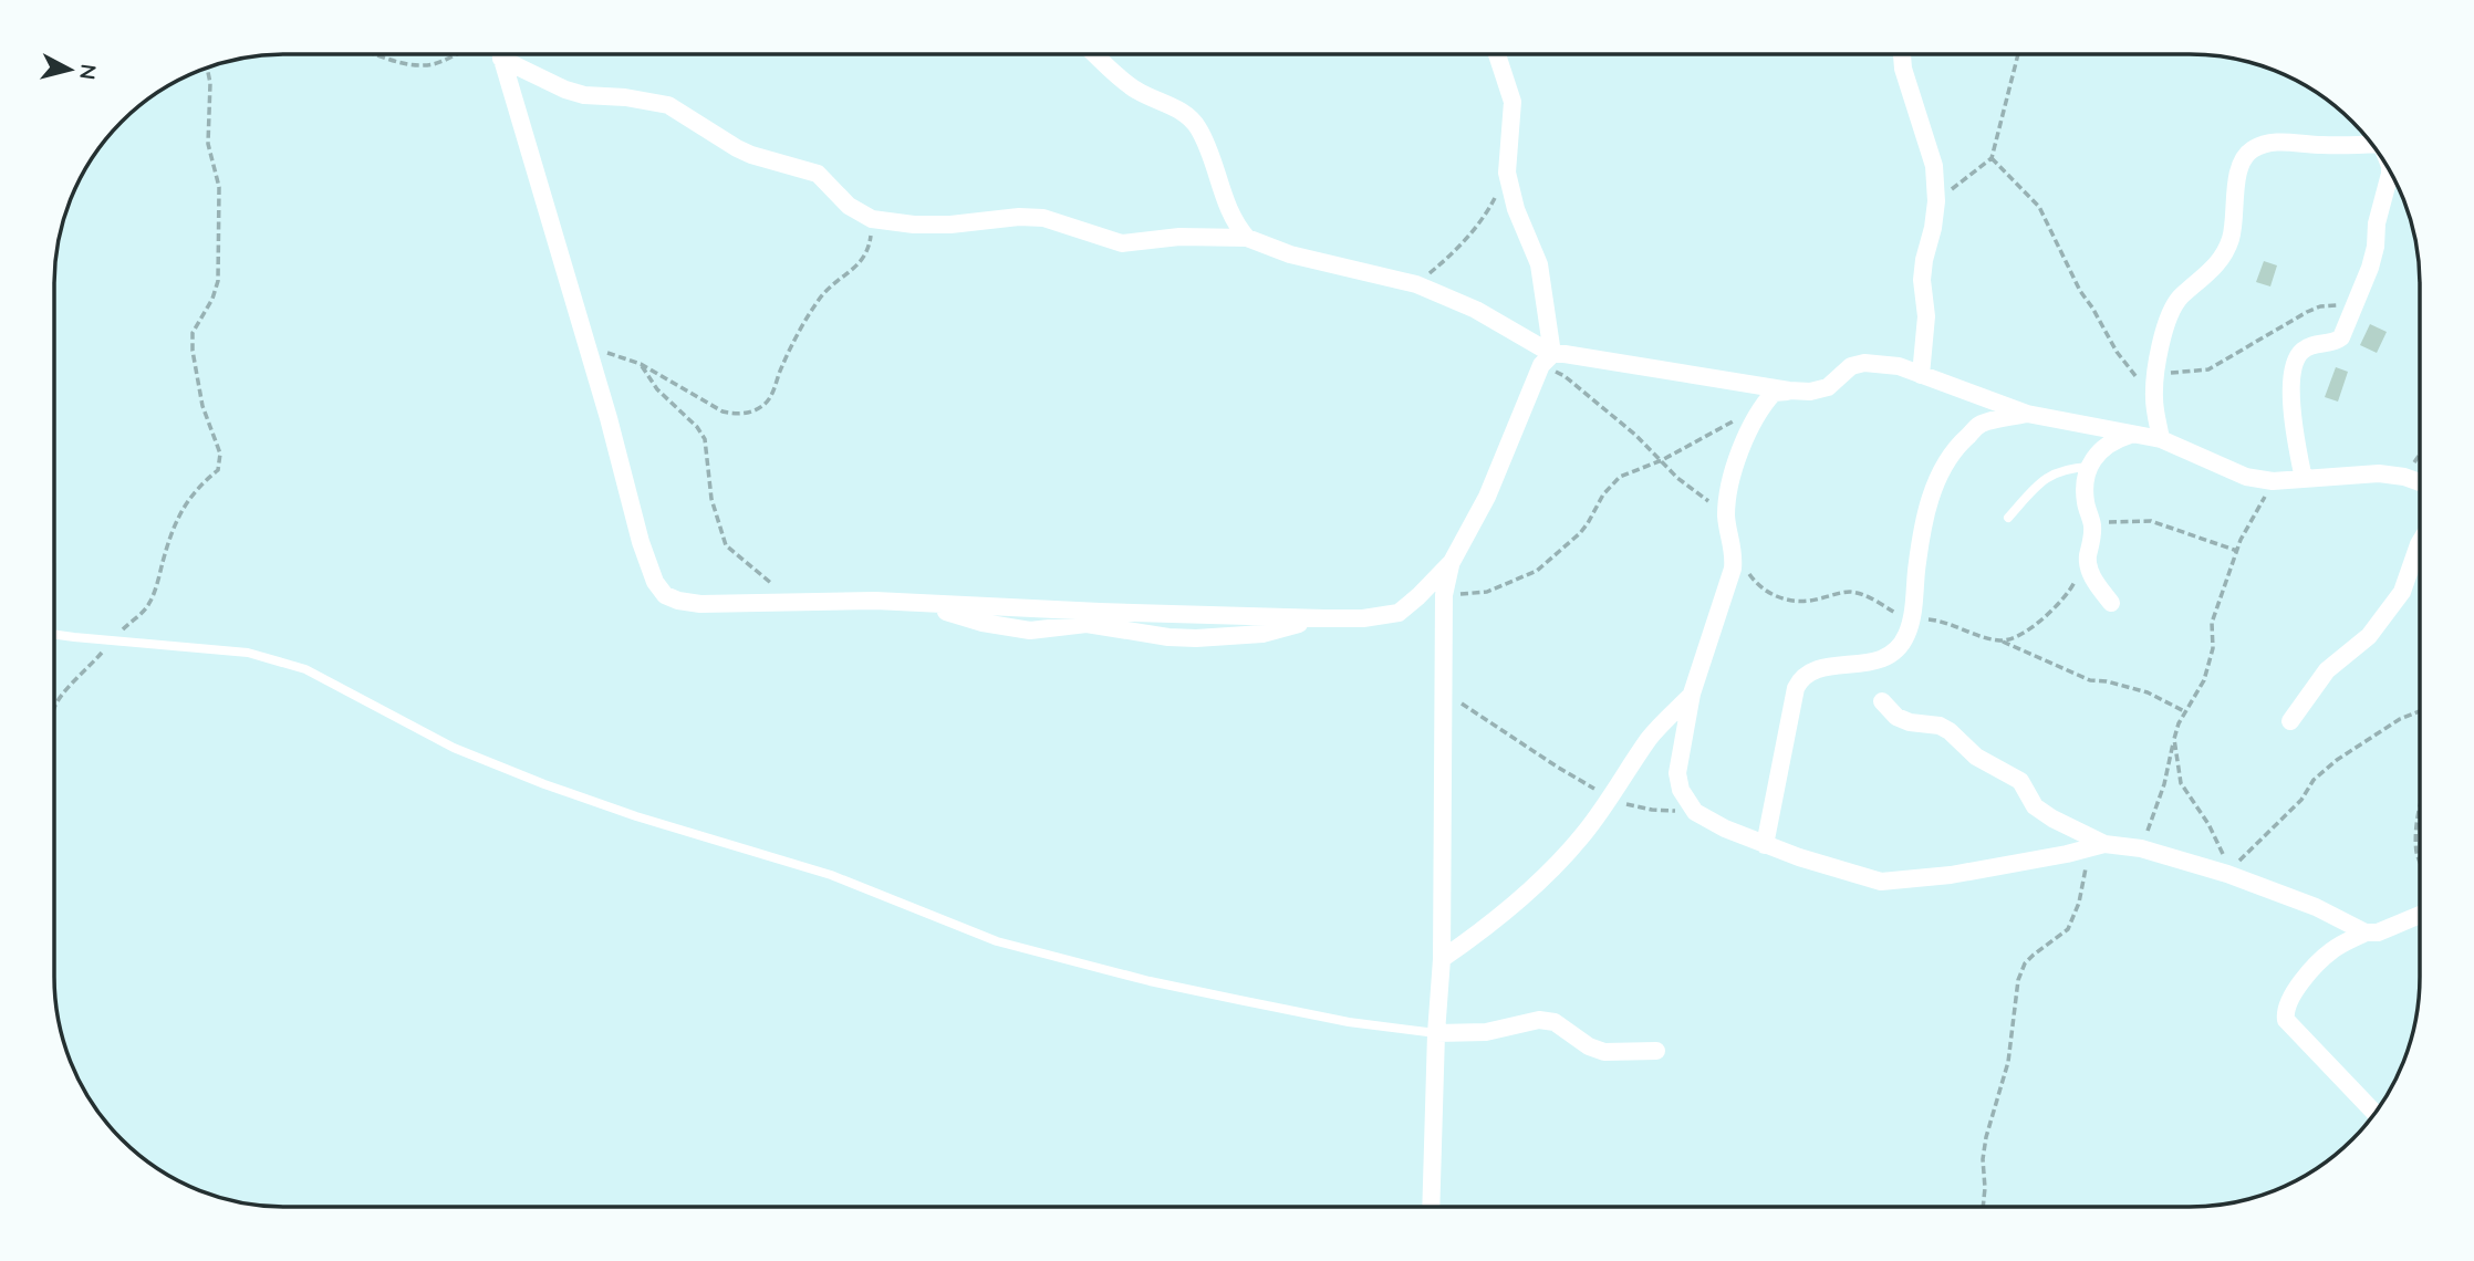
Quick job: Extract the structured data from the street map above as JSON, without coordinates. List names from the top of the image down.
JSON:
{
  "north": "right"
}
